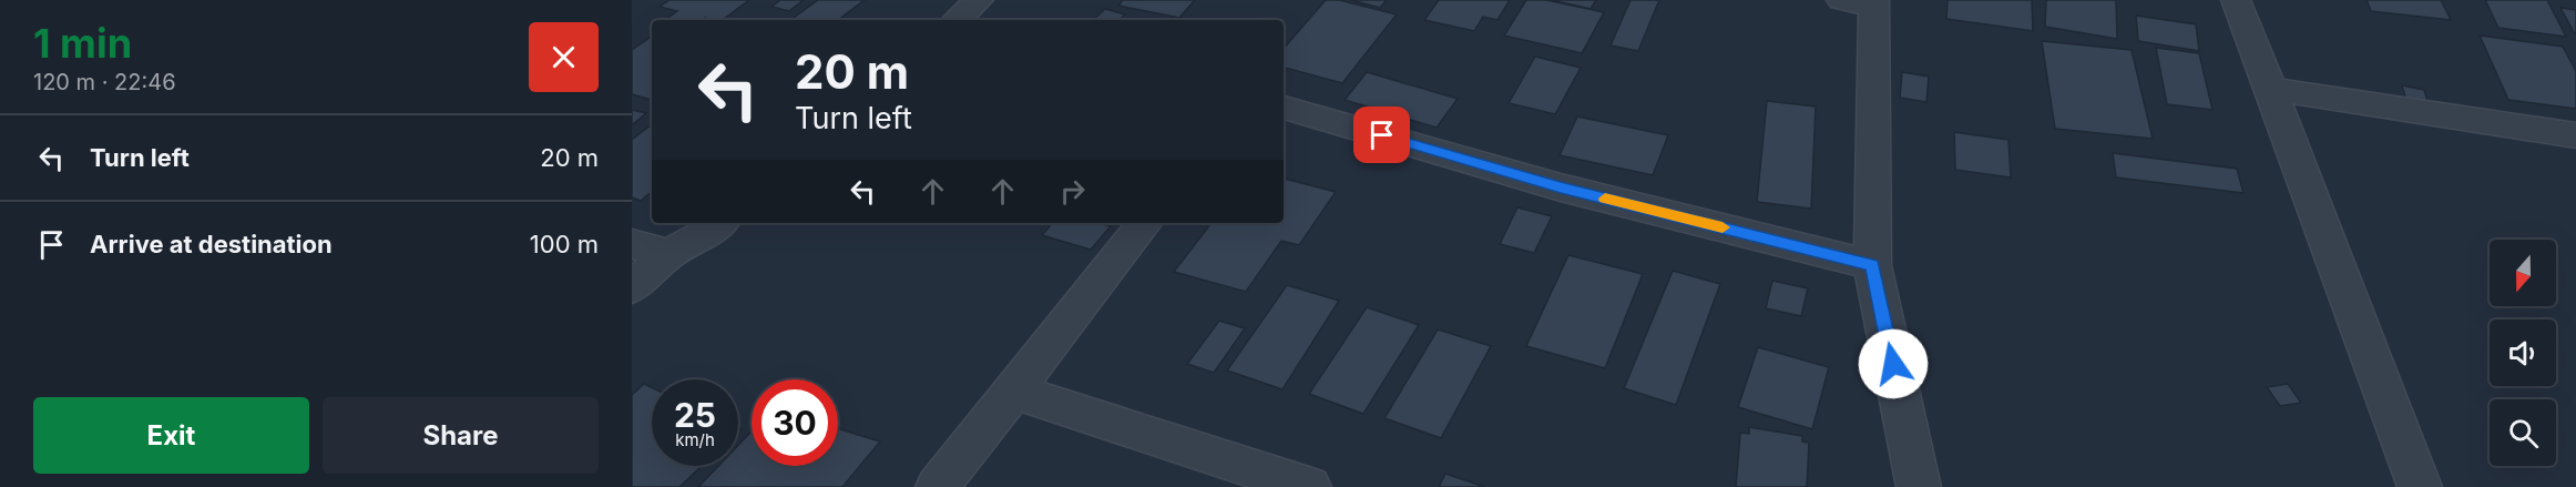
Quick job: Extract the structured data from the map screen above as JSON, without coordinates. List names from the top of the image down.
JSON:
{
  "north": "bottom",
  "page": {
    "heading": ["1 min", "120 m · 22:46"],
    "turn": ["20 m", "Turn left"],
    "list": [
      {
        "name": "Turn left",
        "value": "20 m"
      },
      {
        "name": "Arrive at destination",
        "value": "100 m"
      }
    ],
    "speed": "25 km/h",
    "limit": "30",
    "buttons": ["Exit", "Share"]
  }
}
